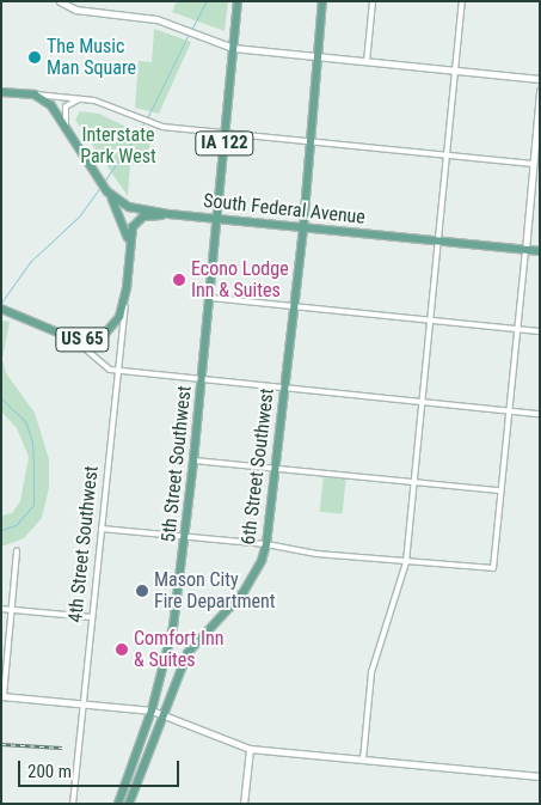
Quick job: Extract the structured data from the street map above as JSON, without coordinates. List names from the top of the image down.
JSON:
{
  "streets": {
    "main road": [
      "IA 122",
      "South Federal Avenue",
      "US 65",
      "5th Street Southwest",
      "6th Street Southwest"
    ],
    "street": ["4th Street Southwest"]
  },
  "crossings": [
    ["IA 122", "South Federal Avenue"],
    ["IA 122", "5th Street Southwest"],
    ["South Federal Avenue", "US 65"],
    ["South Federal Avenue", "5th Street Southwest"],
    ["South Federal Avenue", "6th Street Southwest"],
    ["US 65", "4th Street Southwest"]
  ],
  "parks": ["Interstate Park West"],
  "places": [
    "The Music Man Square",
    "Econo Lodge Inn & Suites",
    "Mason City Fire Department",
    "Comfort Inn & Suites"
  ],
  "scale_bar": "200 m"
}
